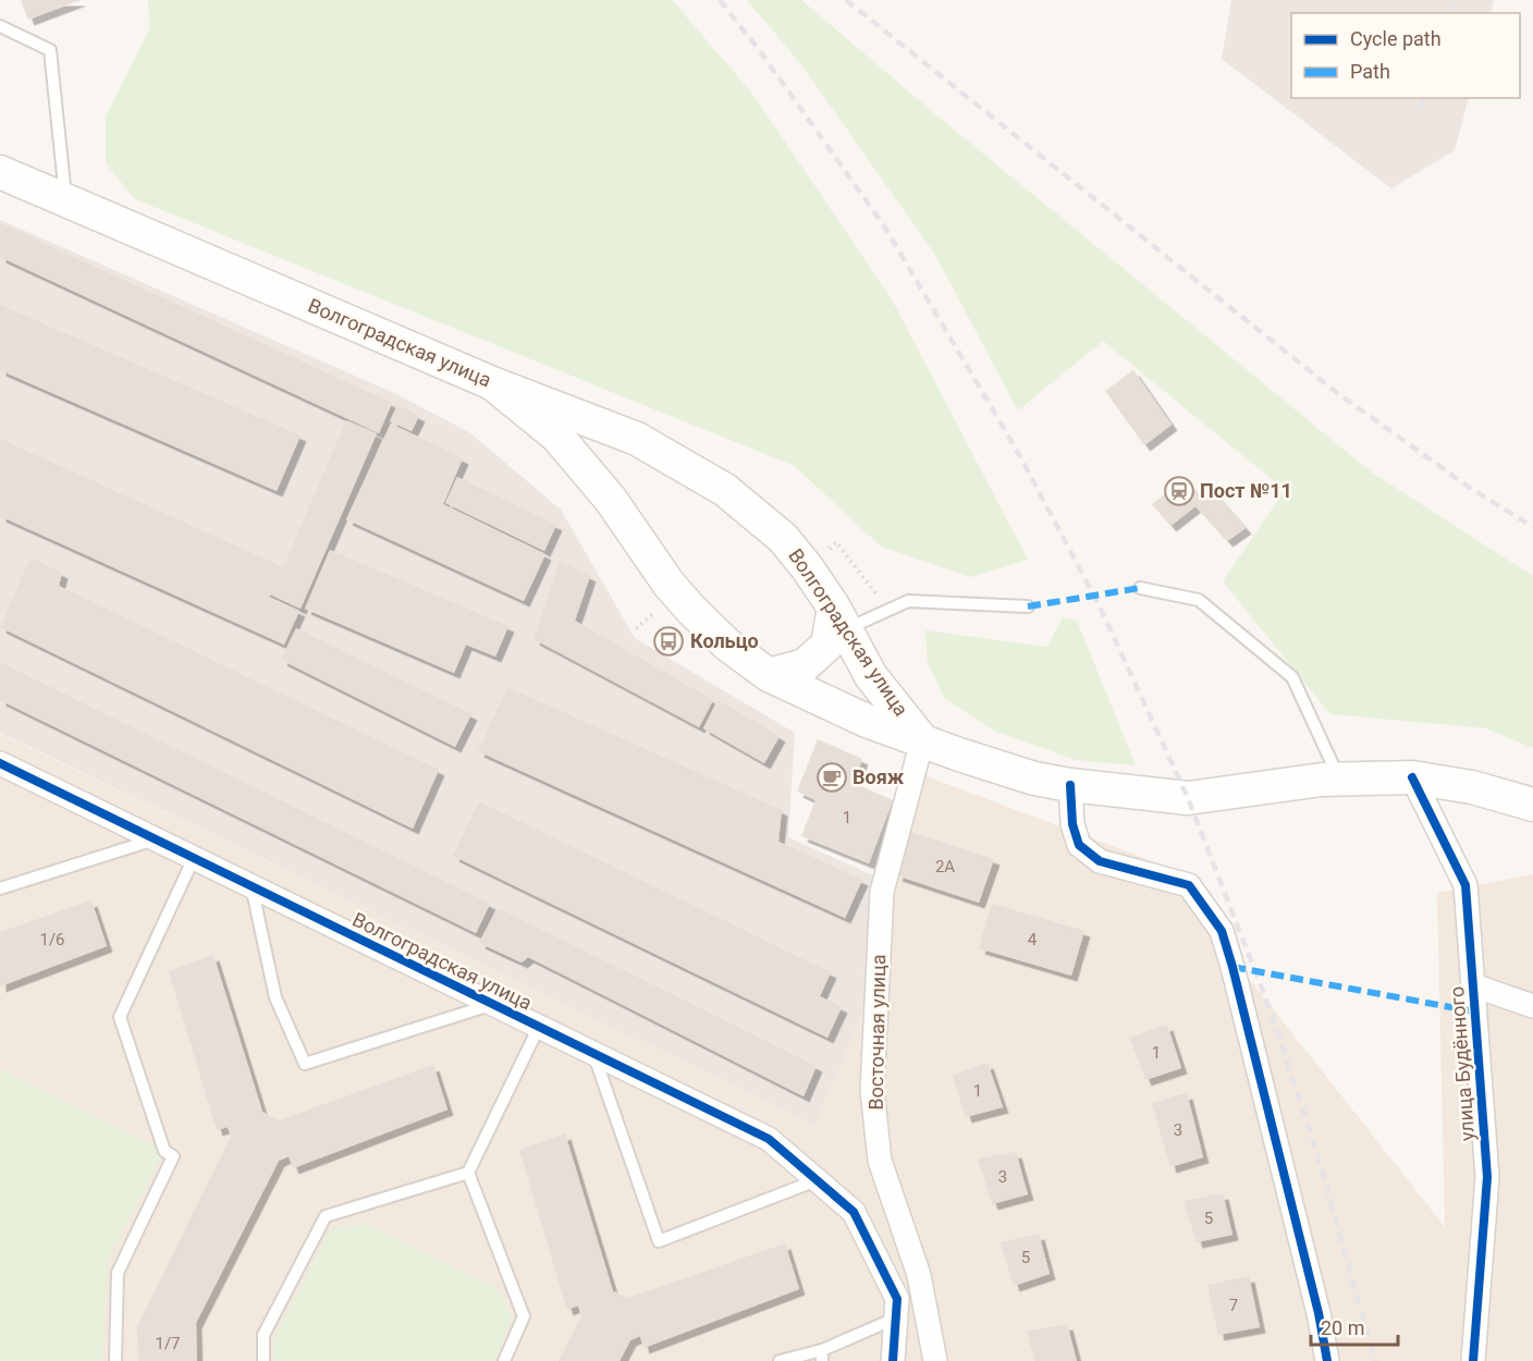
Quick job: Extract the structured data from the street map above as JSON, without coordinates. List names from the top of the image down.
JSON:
{
  "streets": {
    "main road": ["Волгоградская улица"],
    "street": ["Восточная улица", "улица Будённого"]
  },
  "crossings": [
    ["Волгоградская улица", "Восточная улица"]
  ],
  "places": {
    "station": ["Пост №11"],
    "bus stop": ["Кольцо"],
    "cafe": ["Вояж"]
  },
  "house_numbers": [
    "1",
    "2А",
    "1/6",
    "4",
    "1",
    "1",
    "3",
    "3",
    "5",
    "5",
    "7",
    "1/7"
  ],
  "legend": ["Cycle path", "Path"],
  "scale_bar": "20 m"
}
